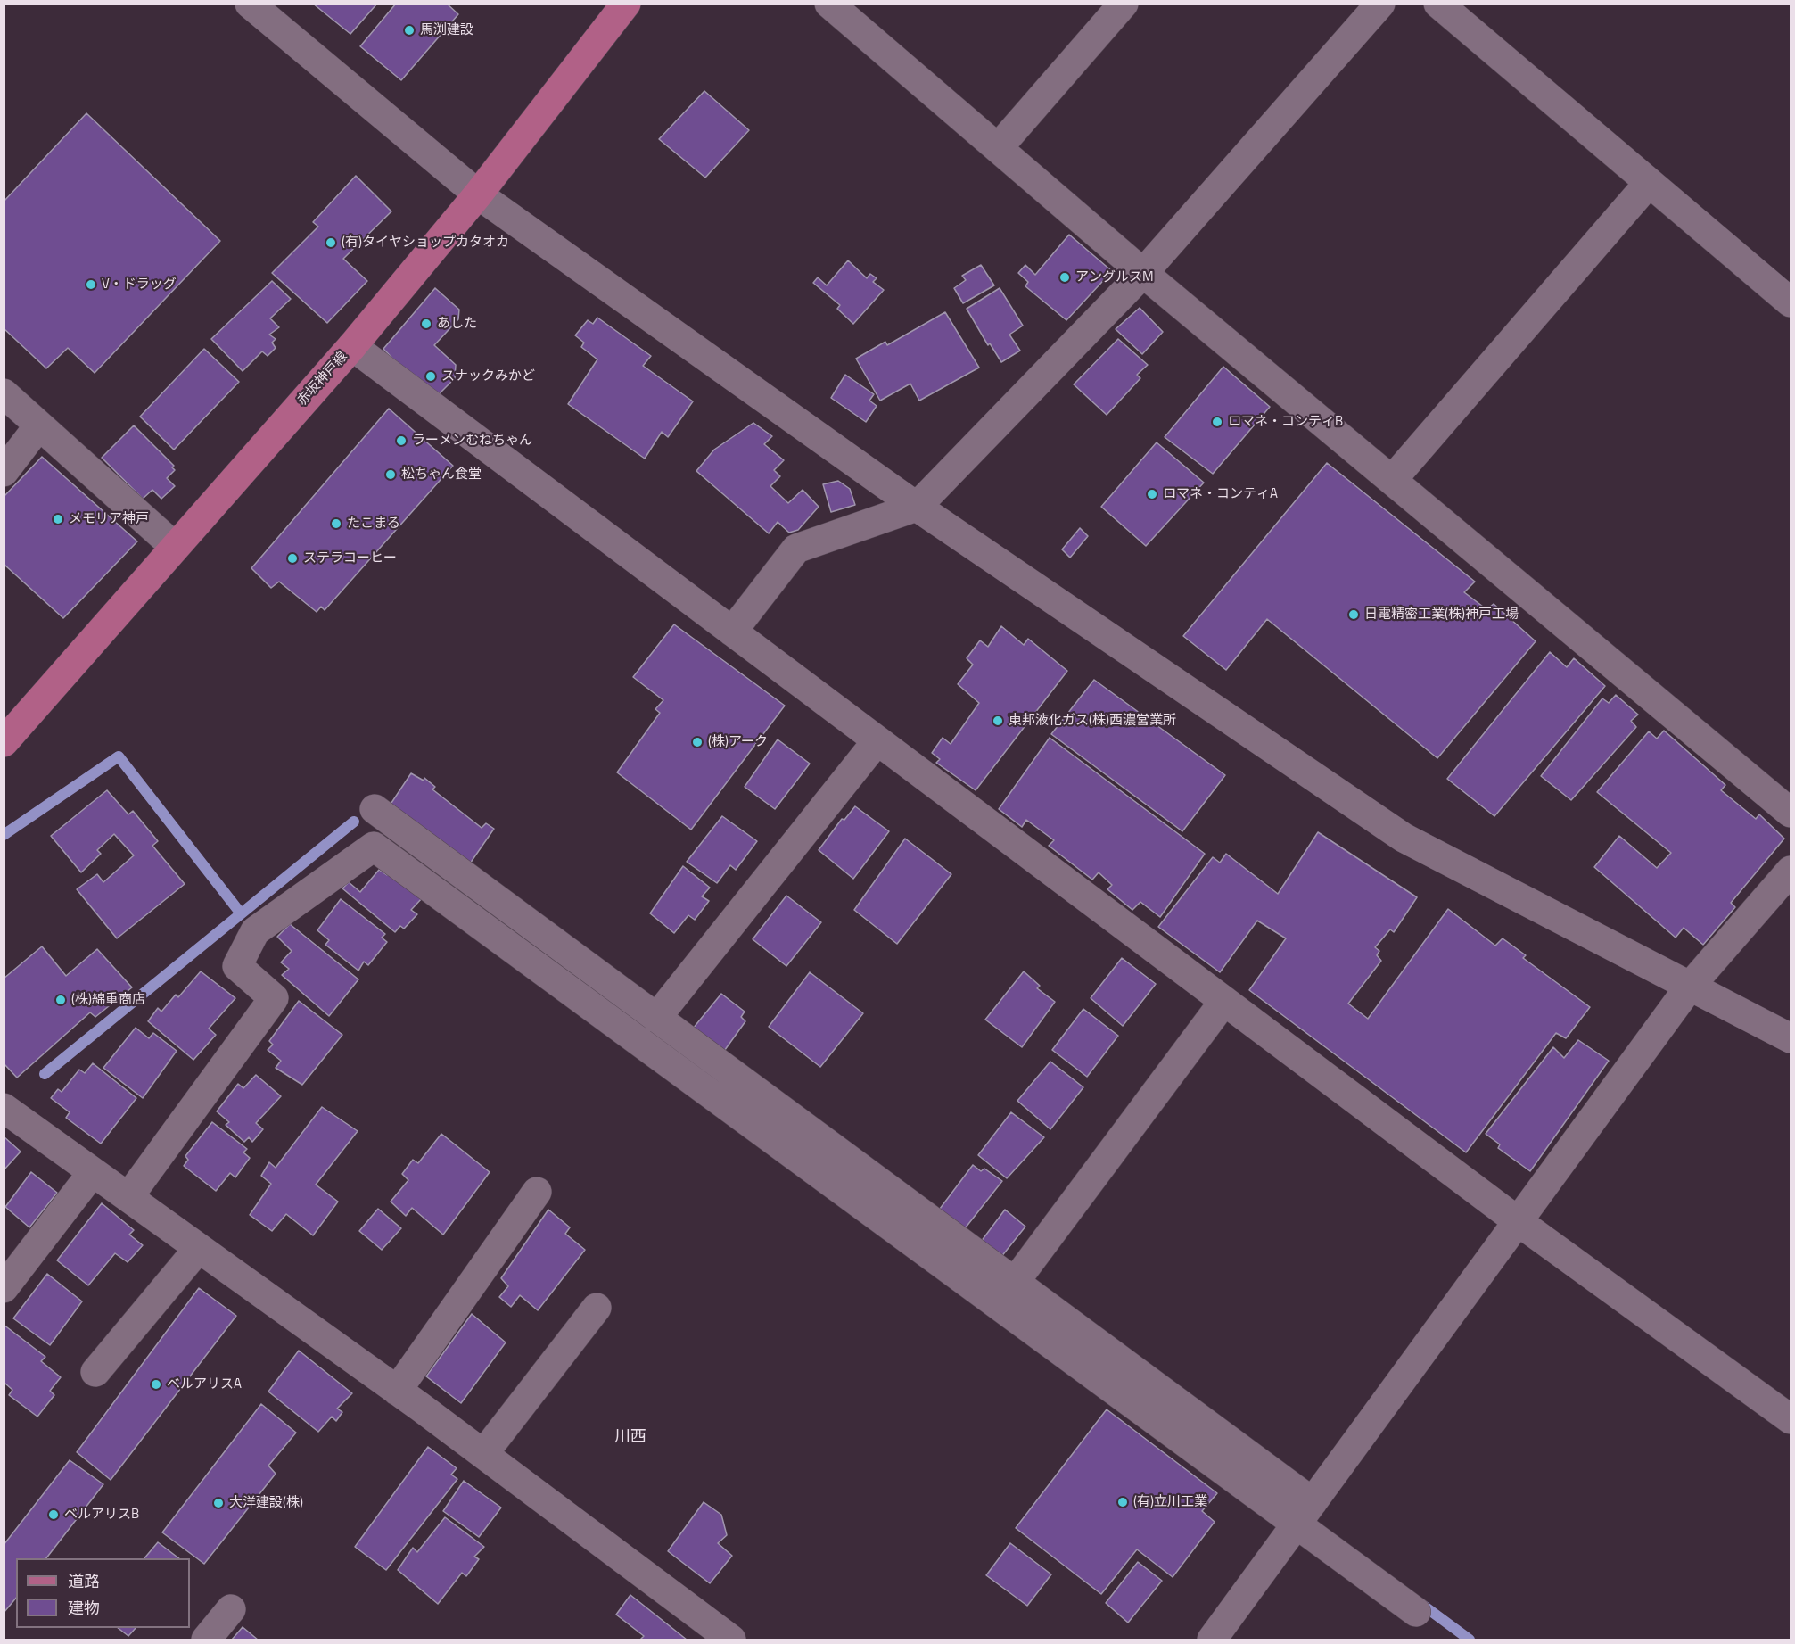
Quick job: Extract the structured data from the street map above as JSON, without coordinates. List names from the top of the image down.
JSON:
{
  "streets": {
    "main road": ["赤坂神戸線"]
  },
  "districts": ["川西"],
  "places": [
    "馬渕建設",
    "(有)タイヤショップカタオカ",
    "アングルスM",
    "V・ドラッグ",
    "あした",
    "スナックみかど",
    "ロマネ・コンティB",
    "ラーメンむねちゃん",
    "松ちゃん食堂",
    "ロマネ・コンティA",
    "メモリア神戸",
    "たこまる",
    "ステラコーヒー",
    "日電精密工業(株)神戸工場",
    "東邦液化ガス(株)西濃営業所",
    "(株)アーク",
    "(株)綿重商店",
    "ベルアリスA",
    "(有)立川工業",
    "大洋建設(株)",
    "ベルアリスB"
  ],
  "legend": ["道路", "建物"]
}
